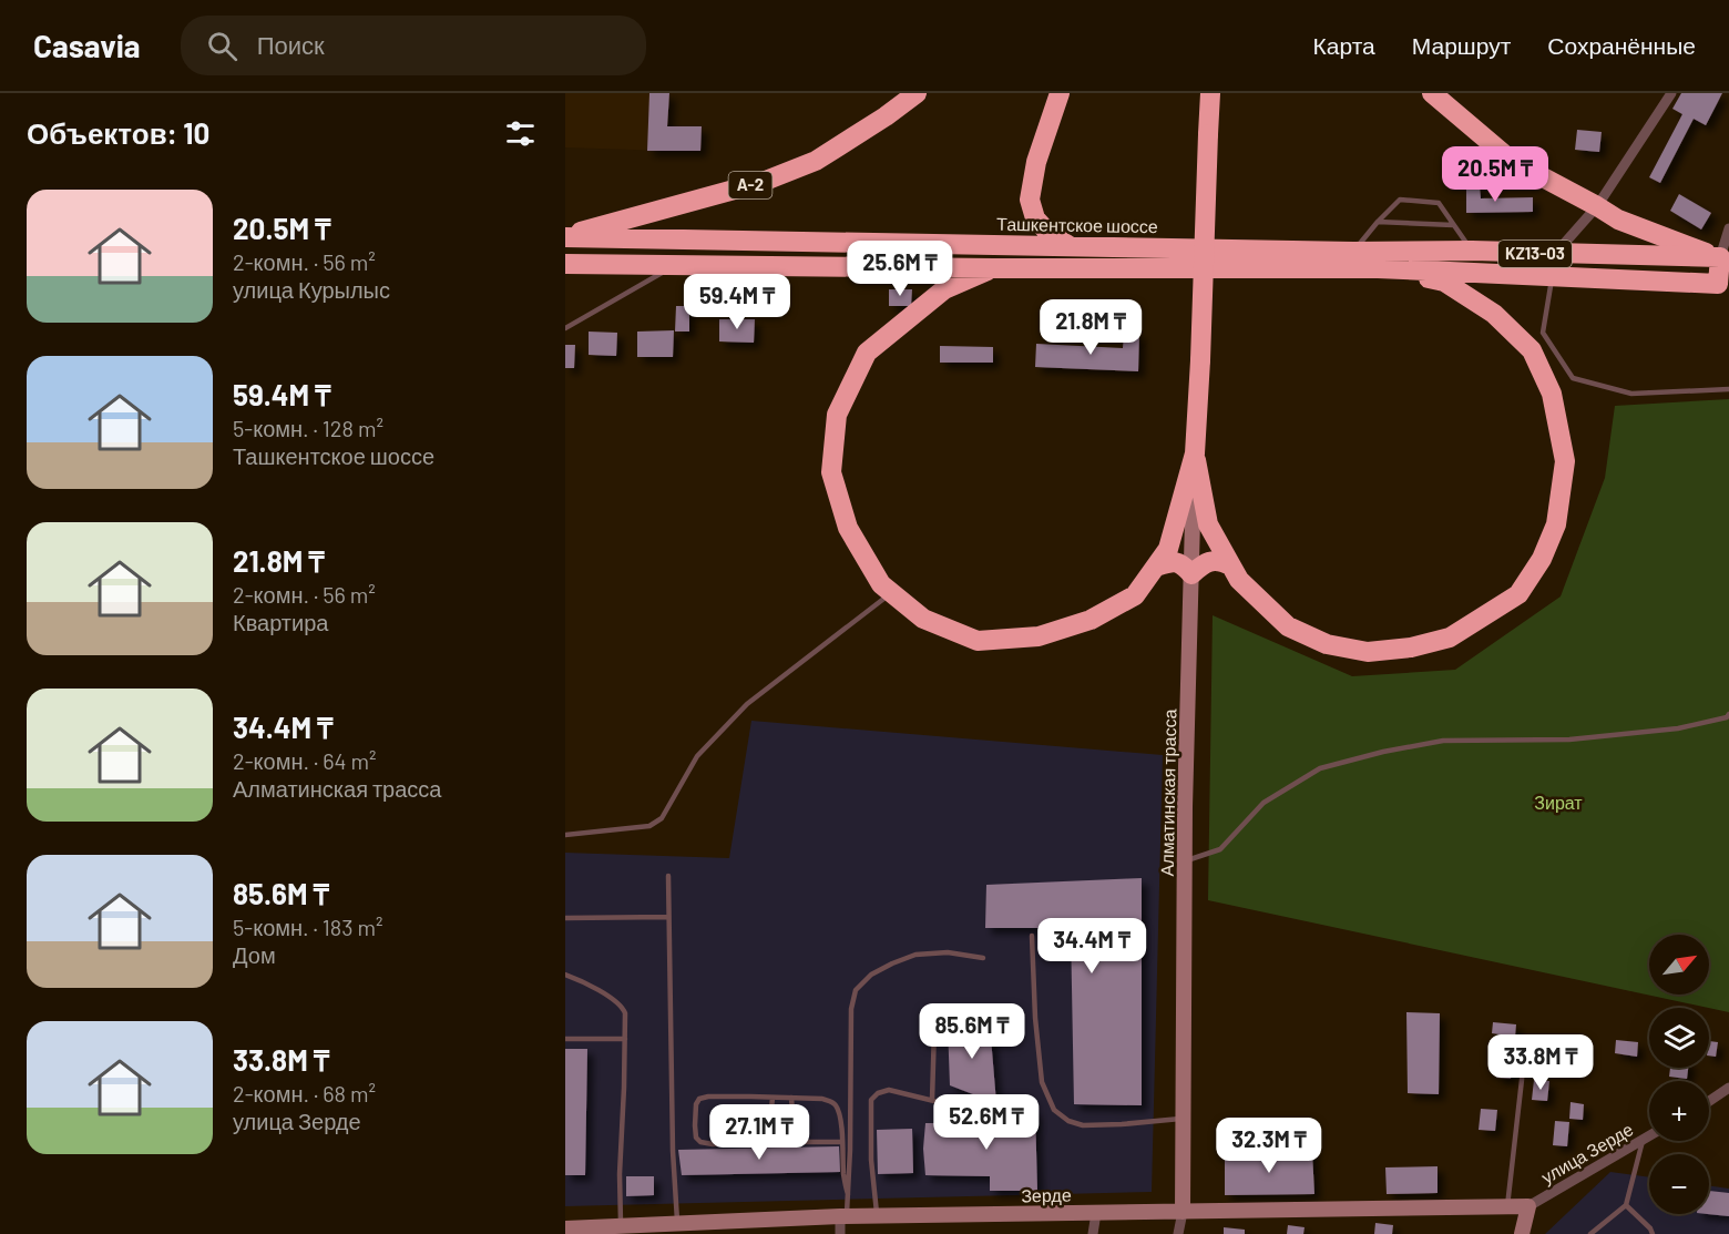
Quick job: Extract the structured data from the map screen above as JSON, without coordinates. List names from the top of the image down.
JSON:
{
  "streets": {
    "highway": ["A-2", "Ташкентское шоссе", "KZ13-03"],
    "street": ["Алматинская трасса", "улица Зерде", "Зерде"]
  },
  "crossings": [
    ["A-2", "Ташкентское шоссе"],
    ["Ташкентское шоссе", "KZ13-03"],
    ["Алматинская трасса", "Зерде"],
    ["улица Зерде", "Зерде"]
  ],
  "parks": ["Зират"],
  "north": "top right",
  "page": {
    "header": "Casavia",
    "search": "Поиск",
    "nav": ["Карта", "Маршрут", "Сохранённые"],
    "heading": "Объектов: 10",
    "price": [
      "20.5M ₸",
      "25.6M ₸",
      "59.4M ₸",
      "21.8M ₸",
      "34.4M ₸",
      "85.6M ₸",
      "33.8M ₸",
      "52.6M ₸",
      "27.1M ₸",
      "32.3M ₸"
    ],
    "list": [
      {
        "name": "20.5M ₸",
        "note": "2-комн. · 56 m² · улица Курылыс"
      },
      {
        "name": "59.4M ₸",
        "note": "5-комн. · 128 m² · Ташкентское шоссе"
      },
      {
        "name": "21.8M ₸",
        "note": "2-комн. · 56 m² · Квартира"
      },
      {
        "name": "34.4M ₸",
        "note": "2-комн. · 64 m² · Алматинская трасса"
      },
      {
        "name": "85.6M ₸",
        "note": "5-комн. · 183 m² · Дом"
      },
      {
        "name": "33.8M ₸",
        "note": "2-комн. · 68 m² · улица Зерде"
      }
    ],
    "map_buttons": ["+", "−"]
  }
}
